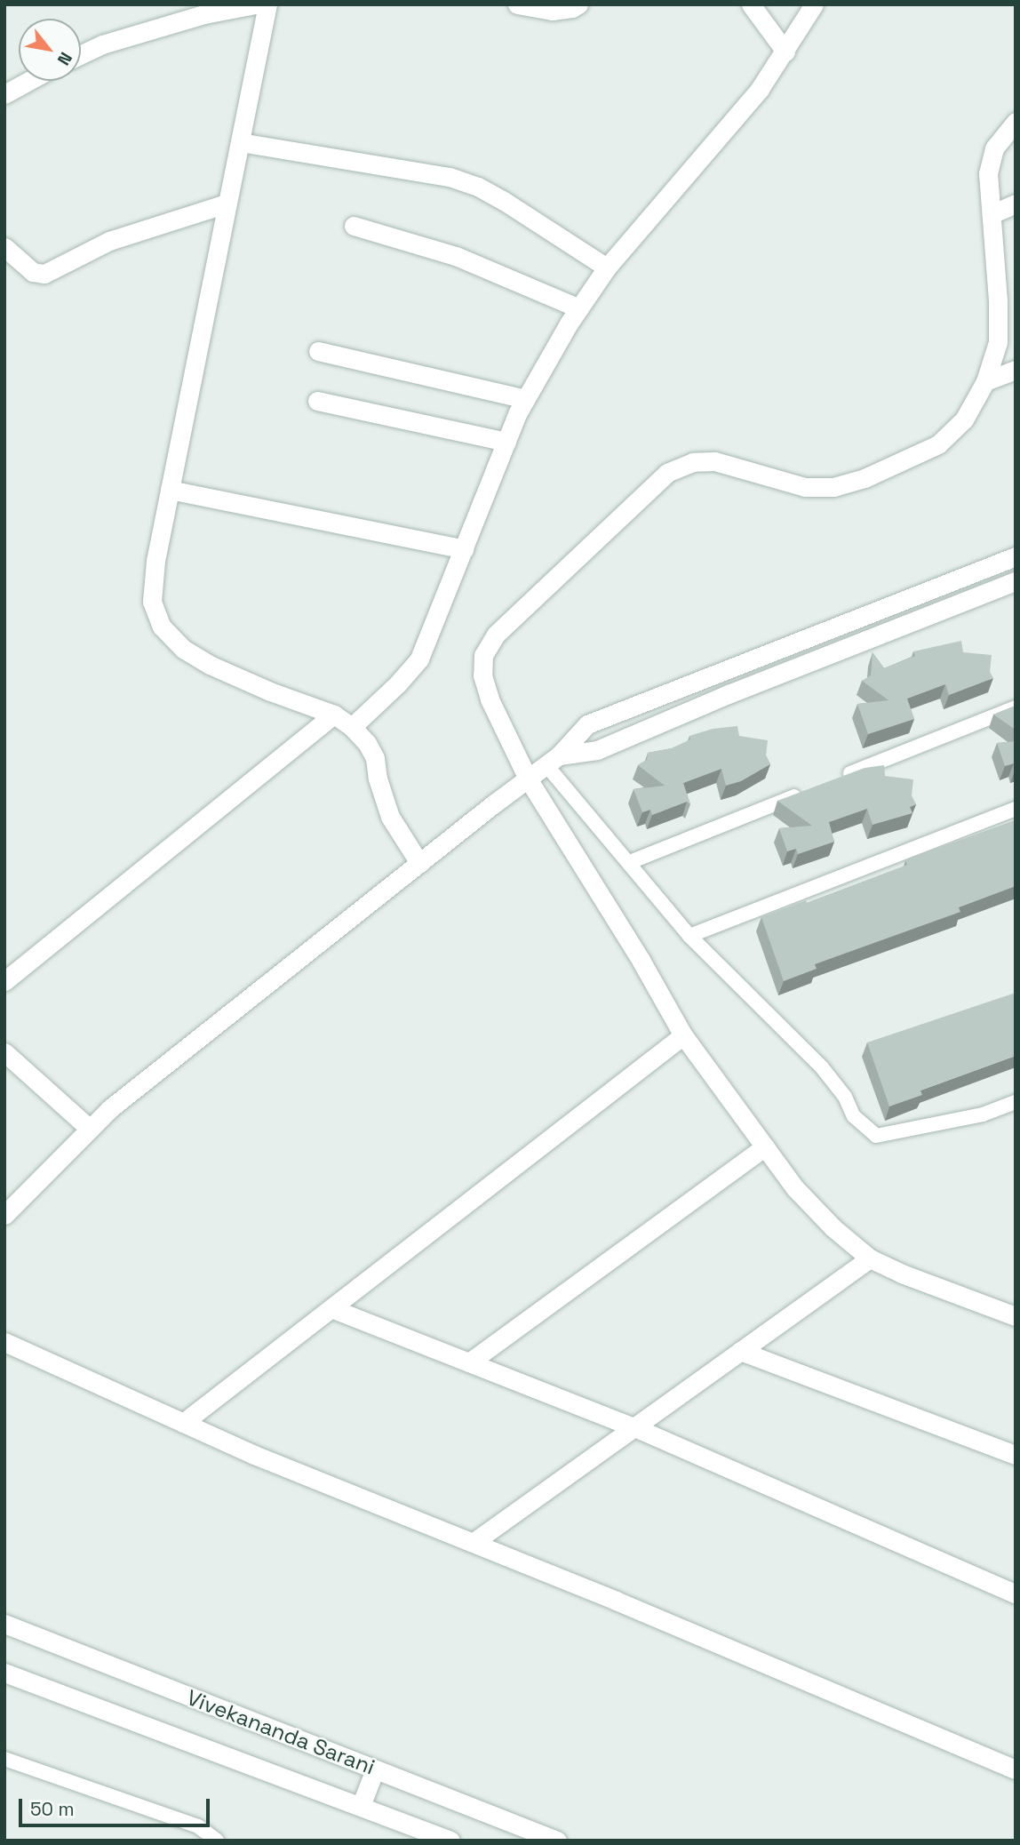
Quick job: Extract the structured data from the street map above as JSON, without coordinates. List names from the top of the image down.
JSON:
{
  "streets": {
    "street": ["Vivekananda Sarani"]
  },
  "scale_bar": "50 m",
  "north": "bottom right"
}
